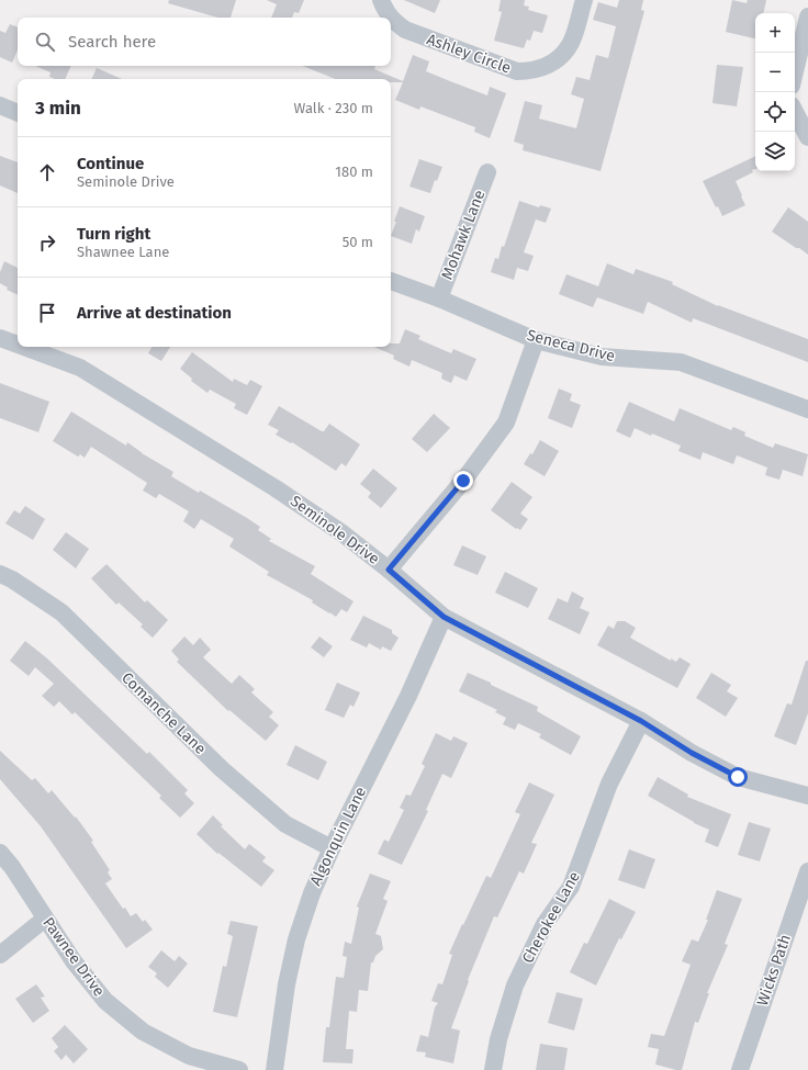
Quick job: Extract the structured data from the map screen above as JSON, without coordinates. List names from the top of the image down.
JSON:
{
  "streets": {
    "street": [
      "Ashley Circle",
      "Mohawk Lane",
      "Seneca Drive",
      "Seminole Drive",
      "Comanche Lane",
      "Algonquin Lane",
      "Cherokee Lane",
      "Pawnee Drive",
      "Wicks Path"
    ]
  },
  "crossings": [
    ["Mohawk Lane", "Seneca Drive"],
    ["Seminole Drive", "Algonquin Lane"],
    ["Seminole Drive", "Cherokee Lane"],
    ["Comanche Lane", "Algonquin Lane"]
  ],
  "page": {
    "map_buttons": ["+", "−"],
    "search": "Search here",
    "heading": ["3 min", "Walk · 230 m"],
    "list": [
      ["Continue", "Seminole Drive", "180 m"],
      ["Turn right", "Shawnee Lane", "50 m"],
      "Arrive at destination"
    ]
  }
}
